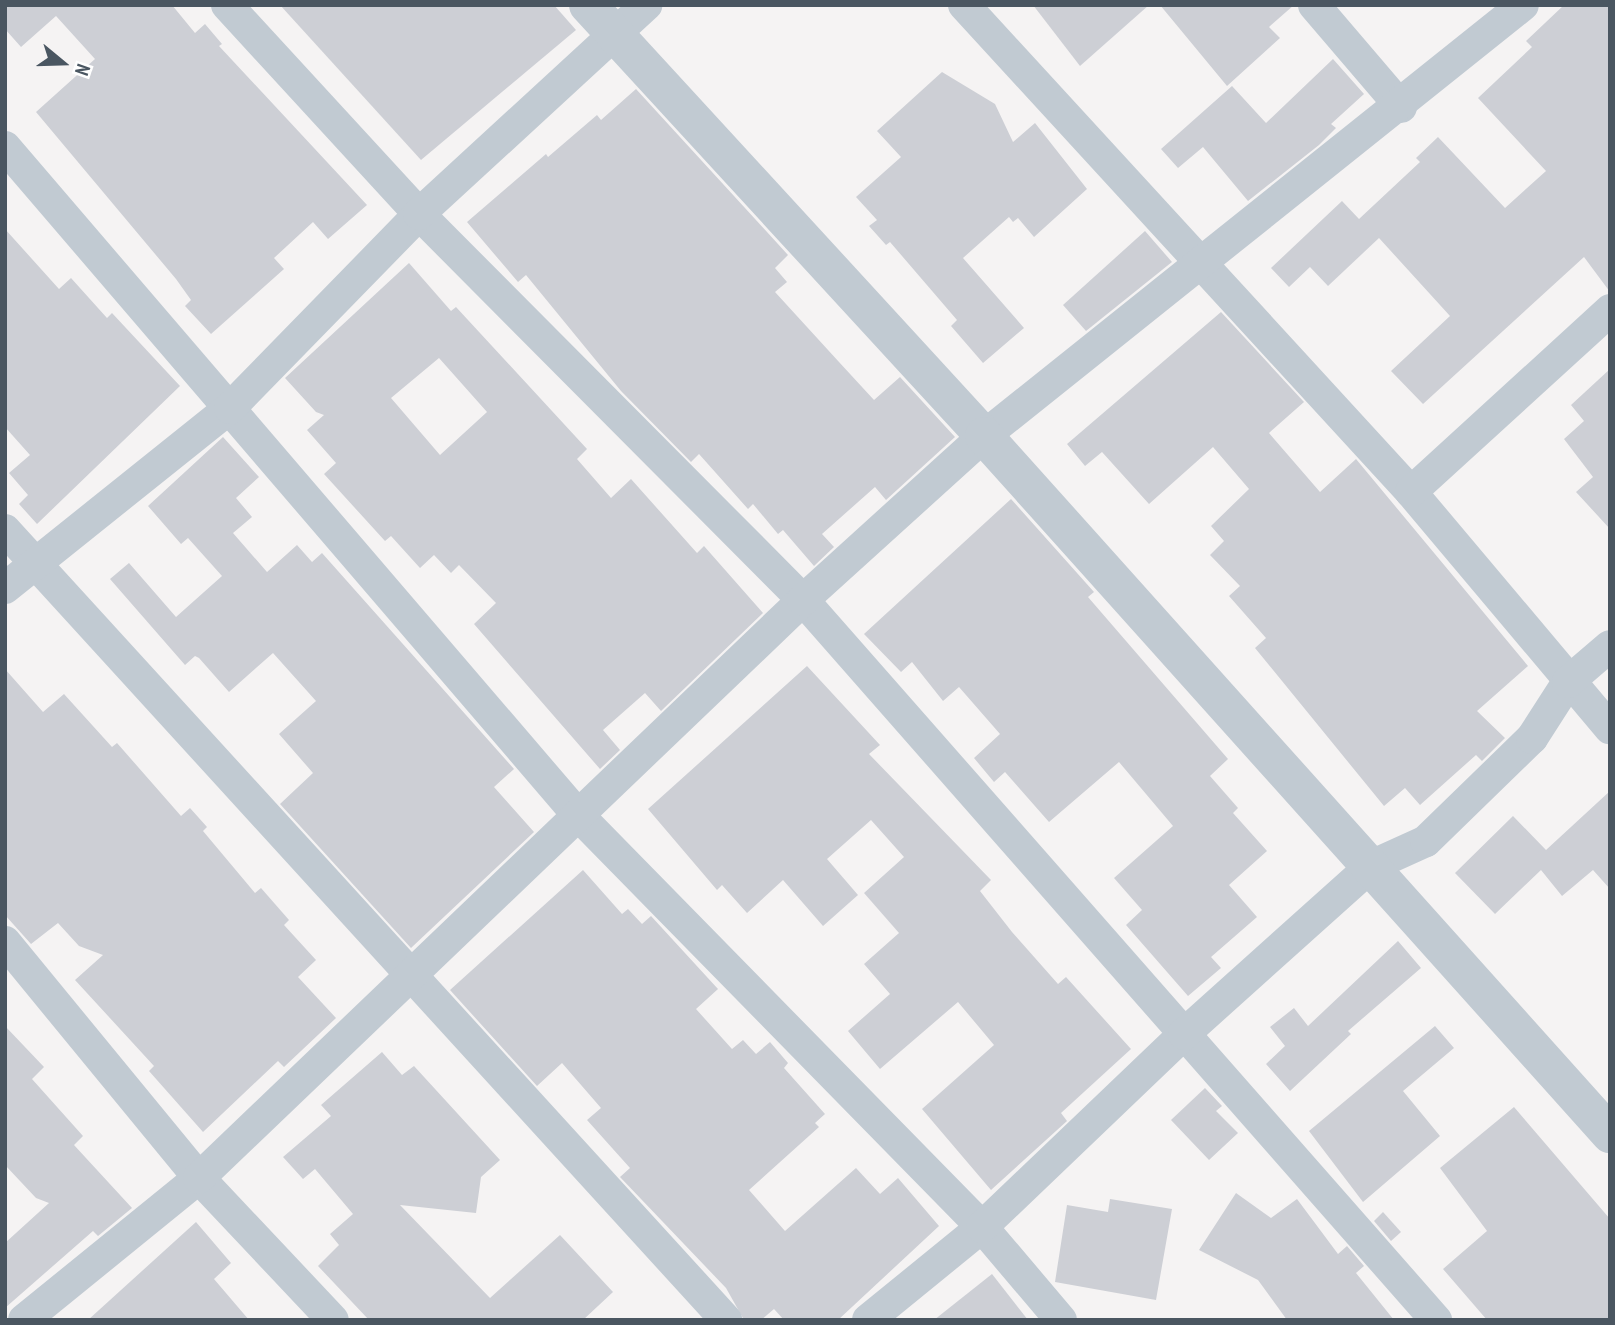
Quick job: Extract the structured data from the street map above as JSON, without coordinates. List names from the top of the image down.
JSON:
{
  "north": "right"
}
